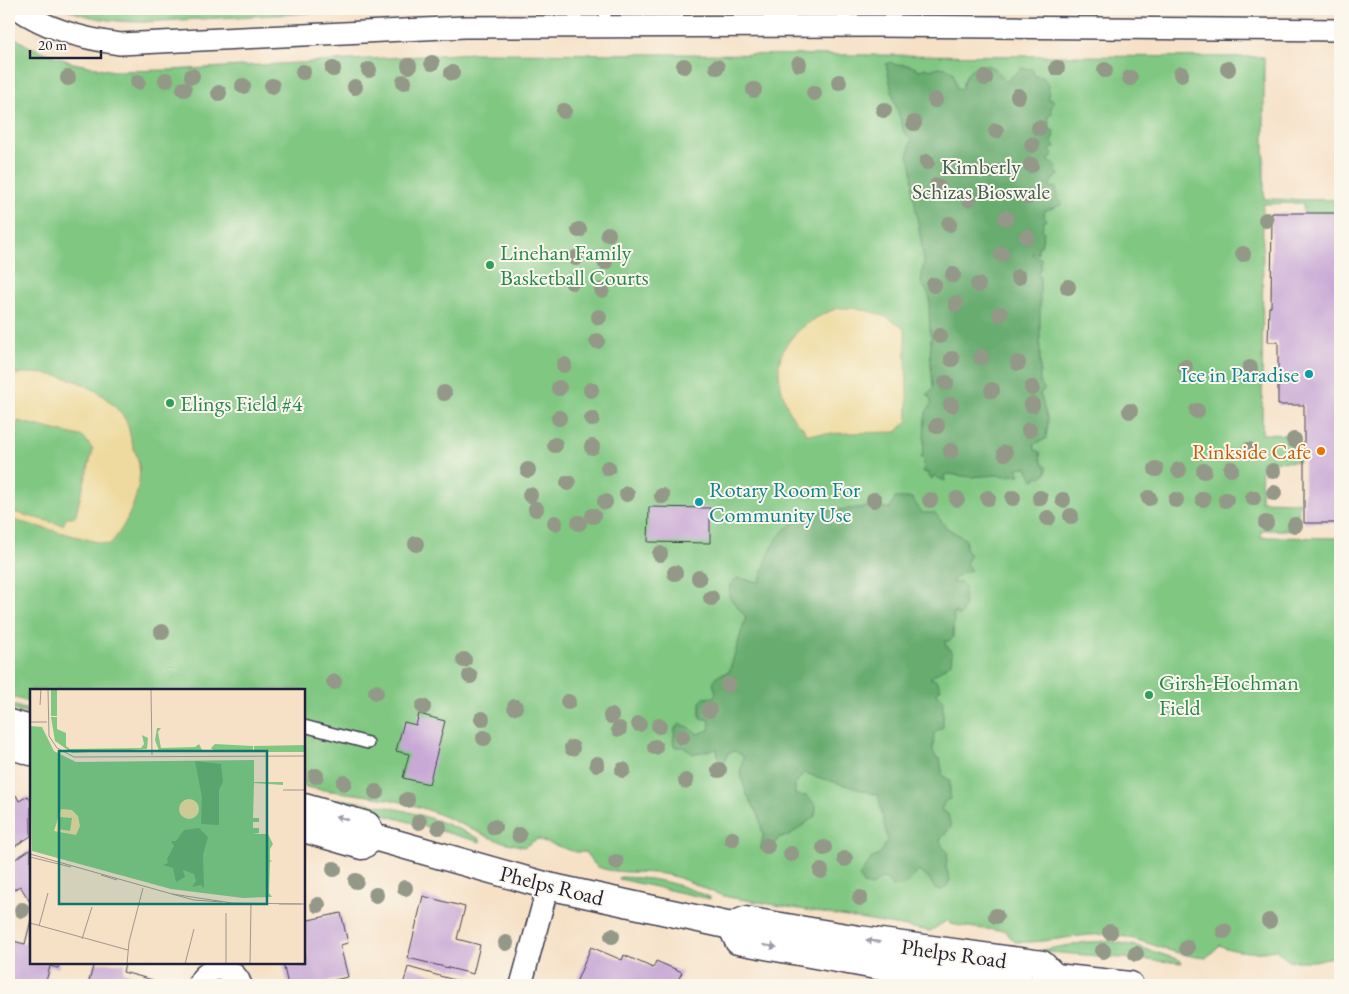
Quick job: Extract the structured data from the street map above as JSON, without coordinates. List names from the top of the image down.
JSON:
{
  "streets": {
    "street": ["Phelps Road"]
  },
  "parks": ["Kimberly Schizas Bioswale"],
  "places": [
    "Linehan Family Basketball Courts",
    "Ice in Paradise",
    "Elings Field #4",
    "Rinkside Cafe",
    "Rotary Room For Community Use",
    "Girsh-Hochman Field"
  ],
  "scale_bar": "20 m"
}
